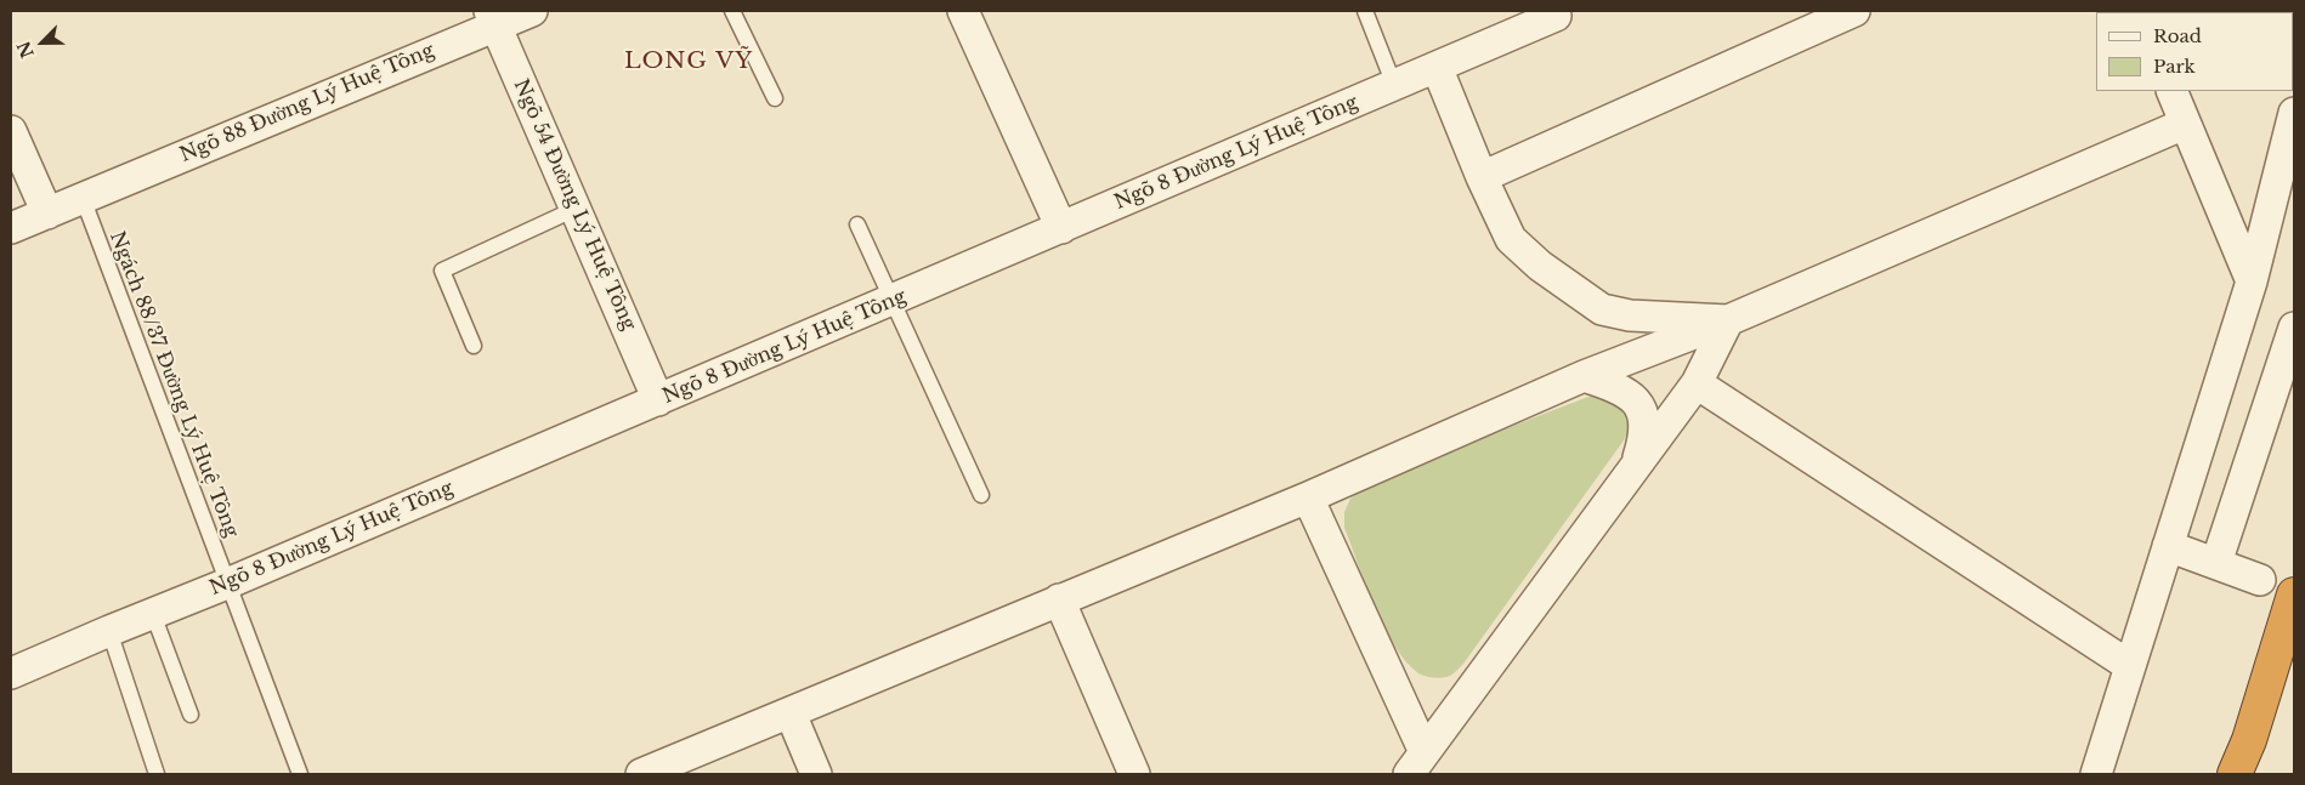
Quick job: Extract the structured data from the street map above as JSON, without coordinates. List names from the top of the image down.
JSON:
{
  "streets": {
    "street": ["Ngõ 88 Đường Lý Huệ Tông", "Ngõ 8 Đường Lý Huệ Tông", "Ngõ 54 Đường Lý Huệ Tông"],
    "lane": ["Ngách 88/37 Đường Lý Huệ Tông"]
  },
  "crossings": [
    ["Ngõ 88 Đường Lý Huệ Tông", "Ngõ 54 Đường Lý Huệ Tông"],
    ["Ngõ 88 Đường Lý Huệ Tông", "Ngách 88/37 Đường Lý Huệ Tông"],
    ["Ngõ 8 Đường Lý Huệ Tông", "Ngõ 54 Đường Lý Huệ Tông"],
    ["Ngõ 8 Đường Lý Huệ Tông", "Ngách 88/37 Đường Lý Huệ Tông"]
  ],
  "districts": ["LONG VỸ"],
  "legend": ["Road", "Park"],
  "north": "bottom left"
}
